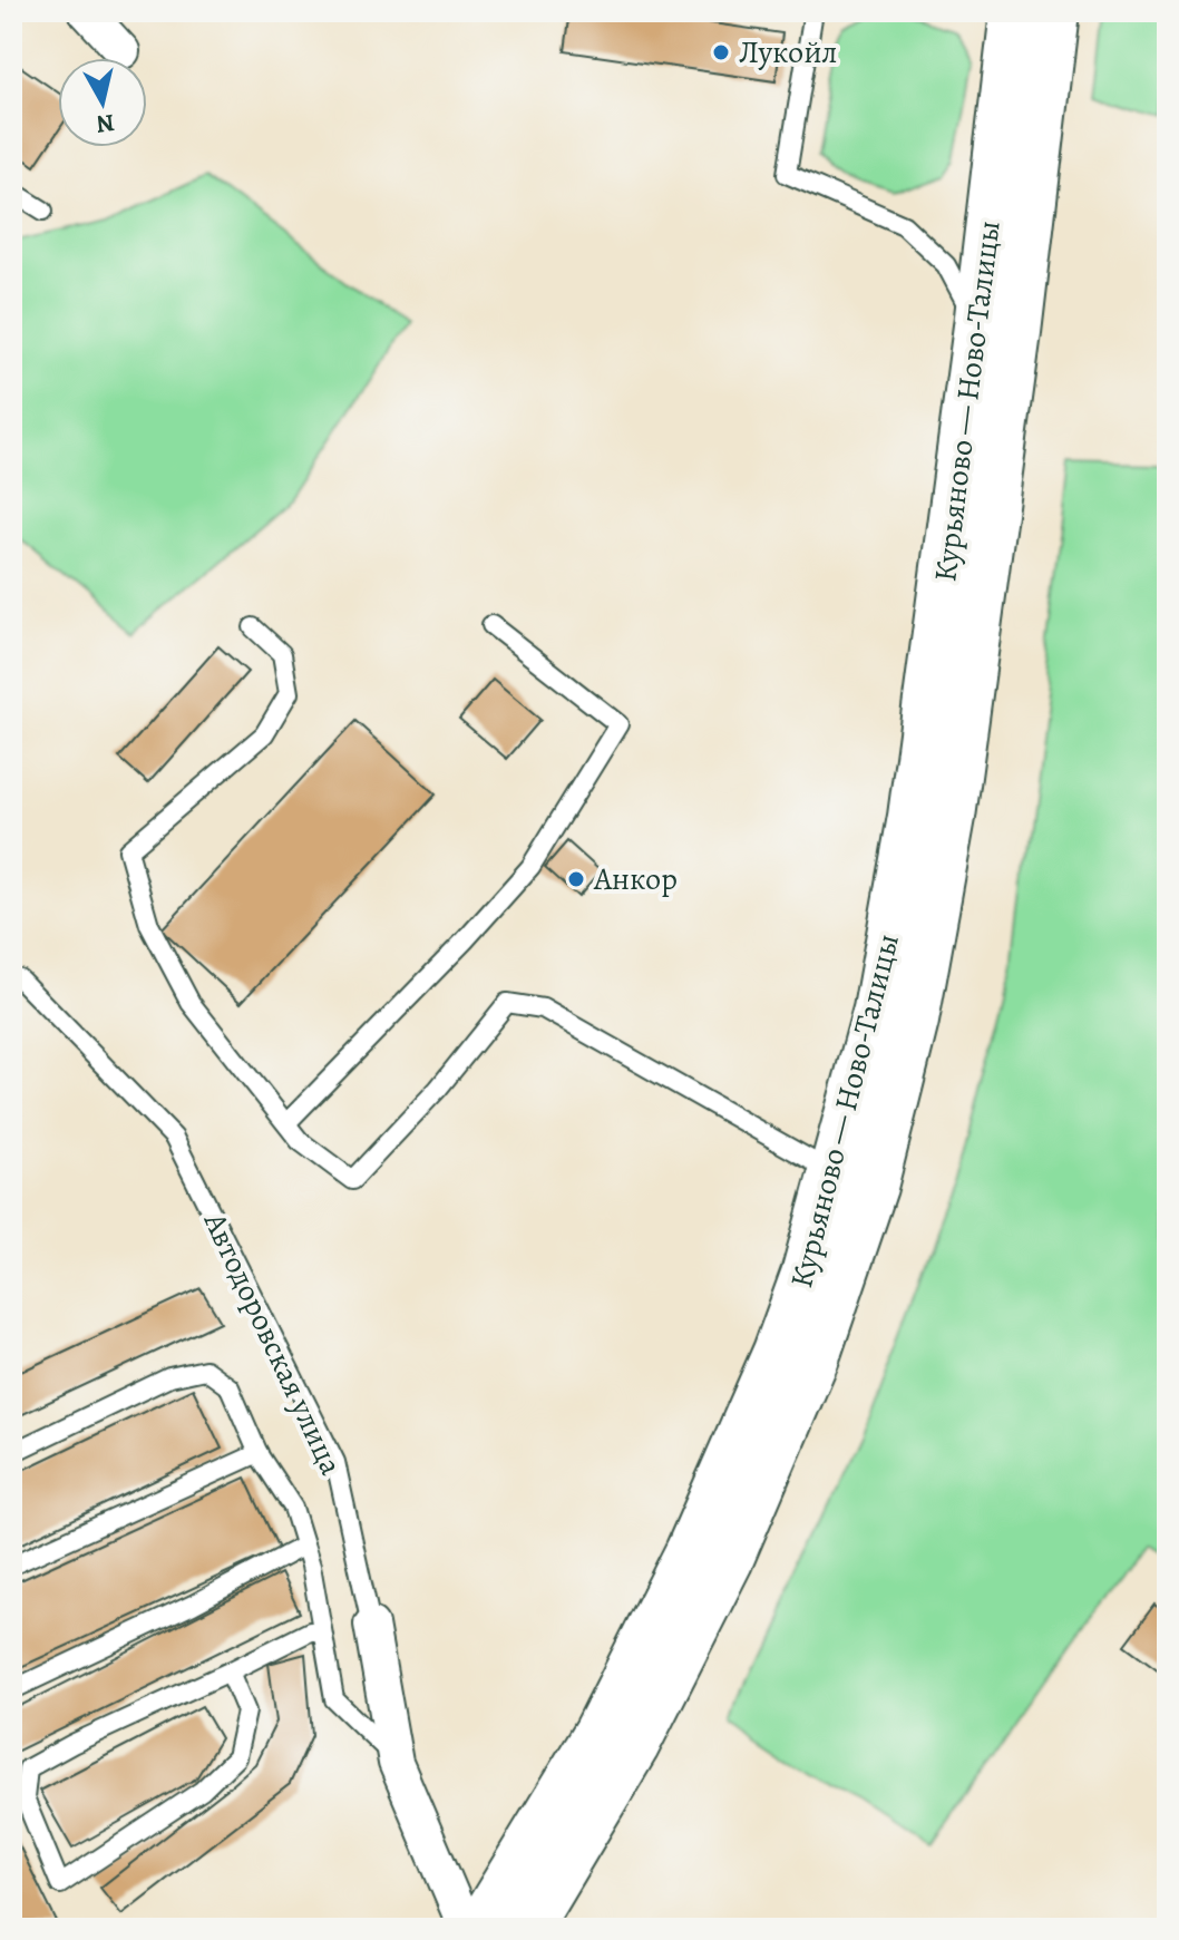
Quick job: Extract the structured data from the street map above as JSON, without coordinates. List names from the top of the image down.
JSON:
{
  "streets": {
    "main road": ["Курьяново — Ново-Талицы"],
    "street": ["Автодоровская улица"]
  },
  "places": ["Лукойл", "Анкор"],
  "north": "bottom"
}
